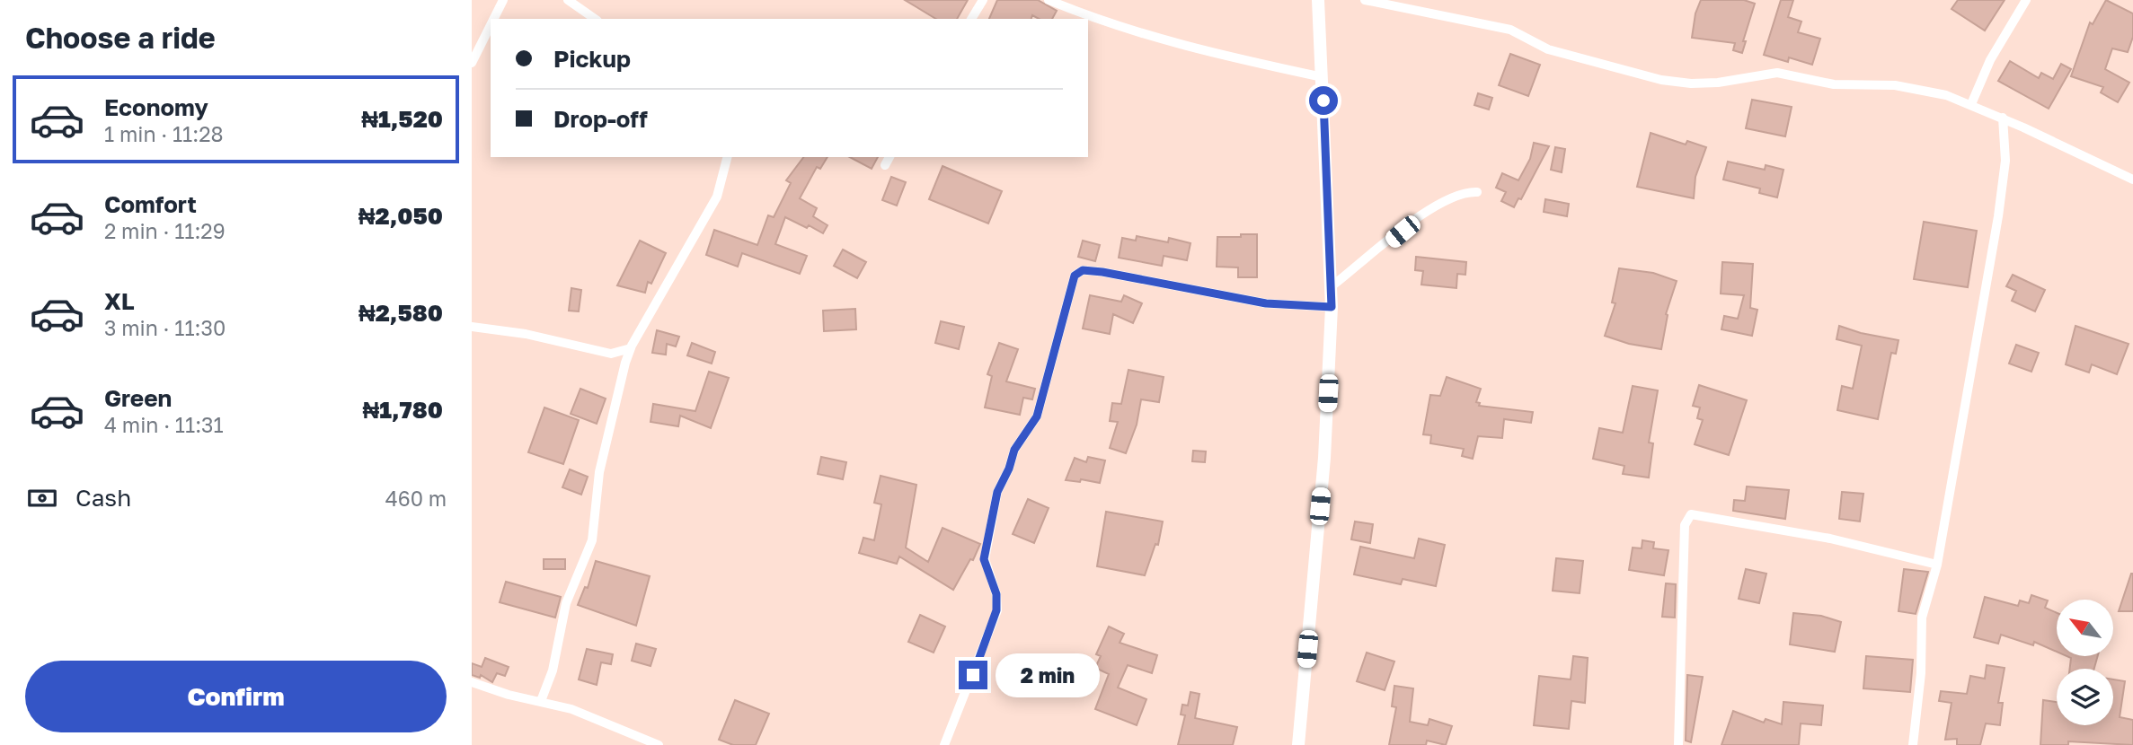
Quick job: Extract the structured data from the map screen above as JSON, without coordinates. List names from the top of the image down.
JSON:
{
  "north": "top left",
  "page": {
    "heading": "Choose a ride",
    "banner": ["Pickup", "Drop-off"],
    "list": [
      {
        "name": "Economy",
        "note": "1 min · 11:28",
        "value": "₦1,520"
      },
      {
        "name": "Comfort",
        "note": "2 min · 11:29",
        "value": "₦2,050"
      },
      {
        "name": "XL",
        "note": "3 min · 11:30",
        "value": "₦2,580"
      },
      {
        "name": "Green",
        "note": "4 min · 11:31",
        "value": "₦1,780"
      }
    ],
    "pay": ["Cash", "460 m"],
    "buttons": "Confirm",
    "bubble": "2 min"
  }
}
